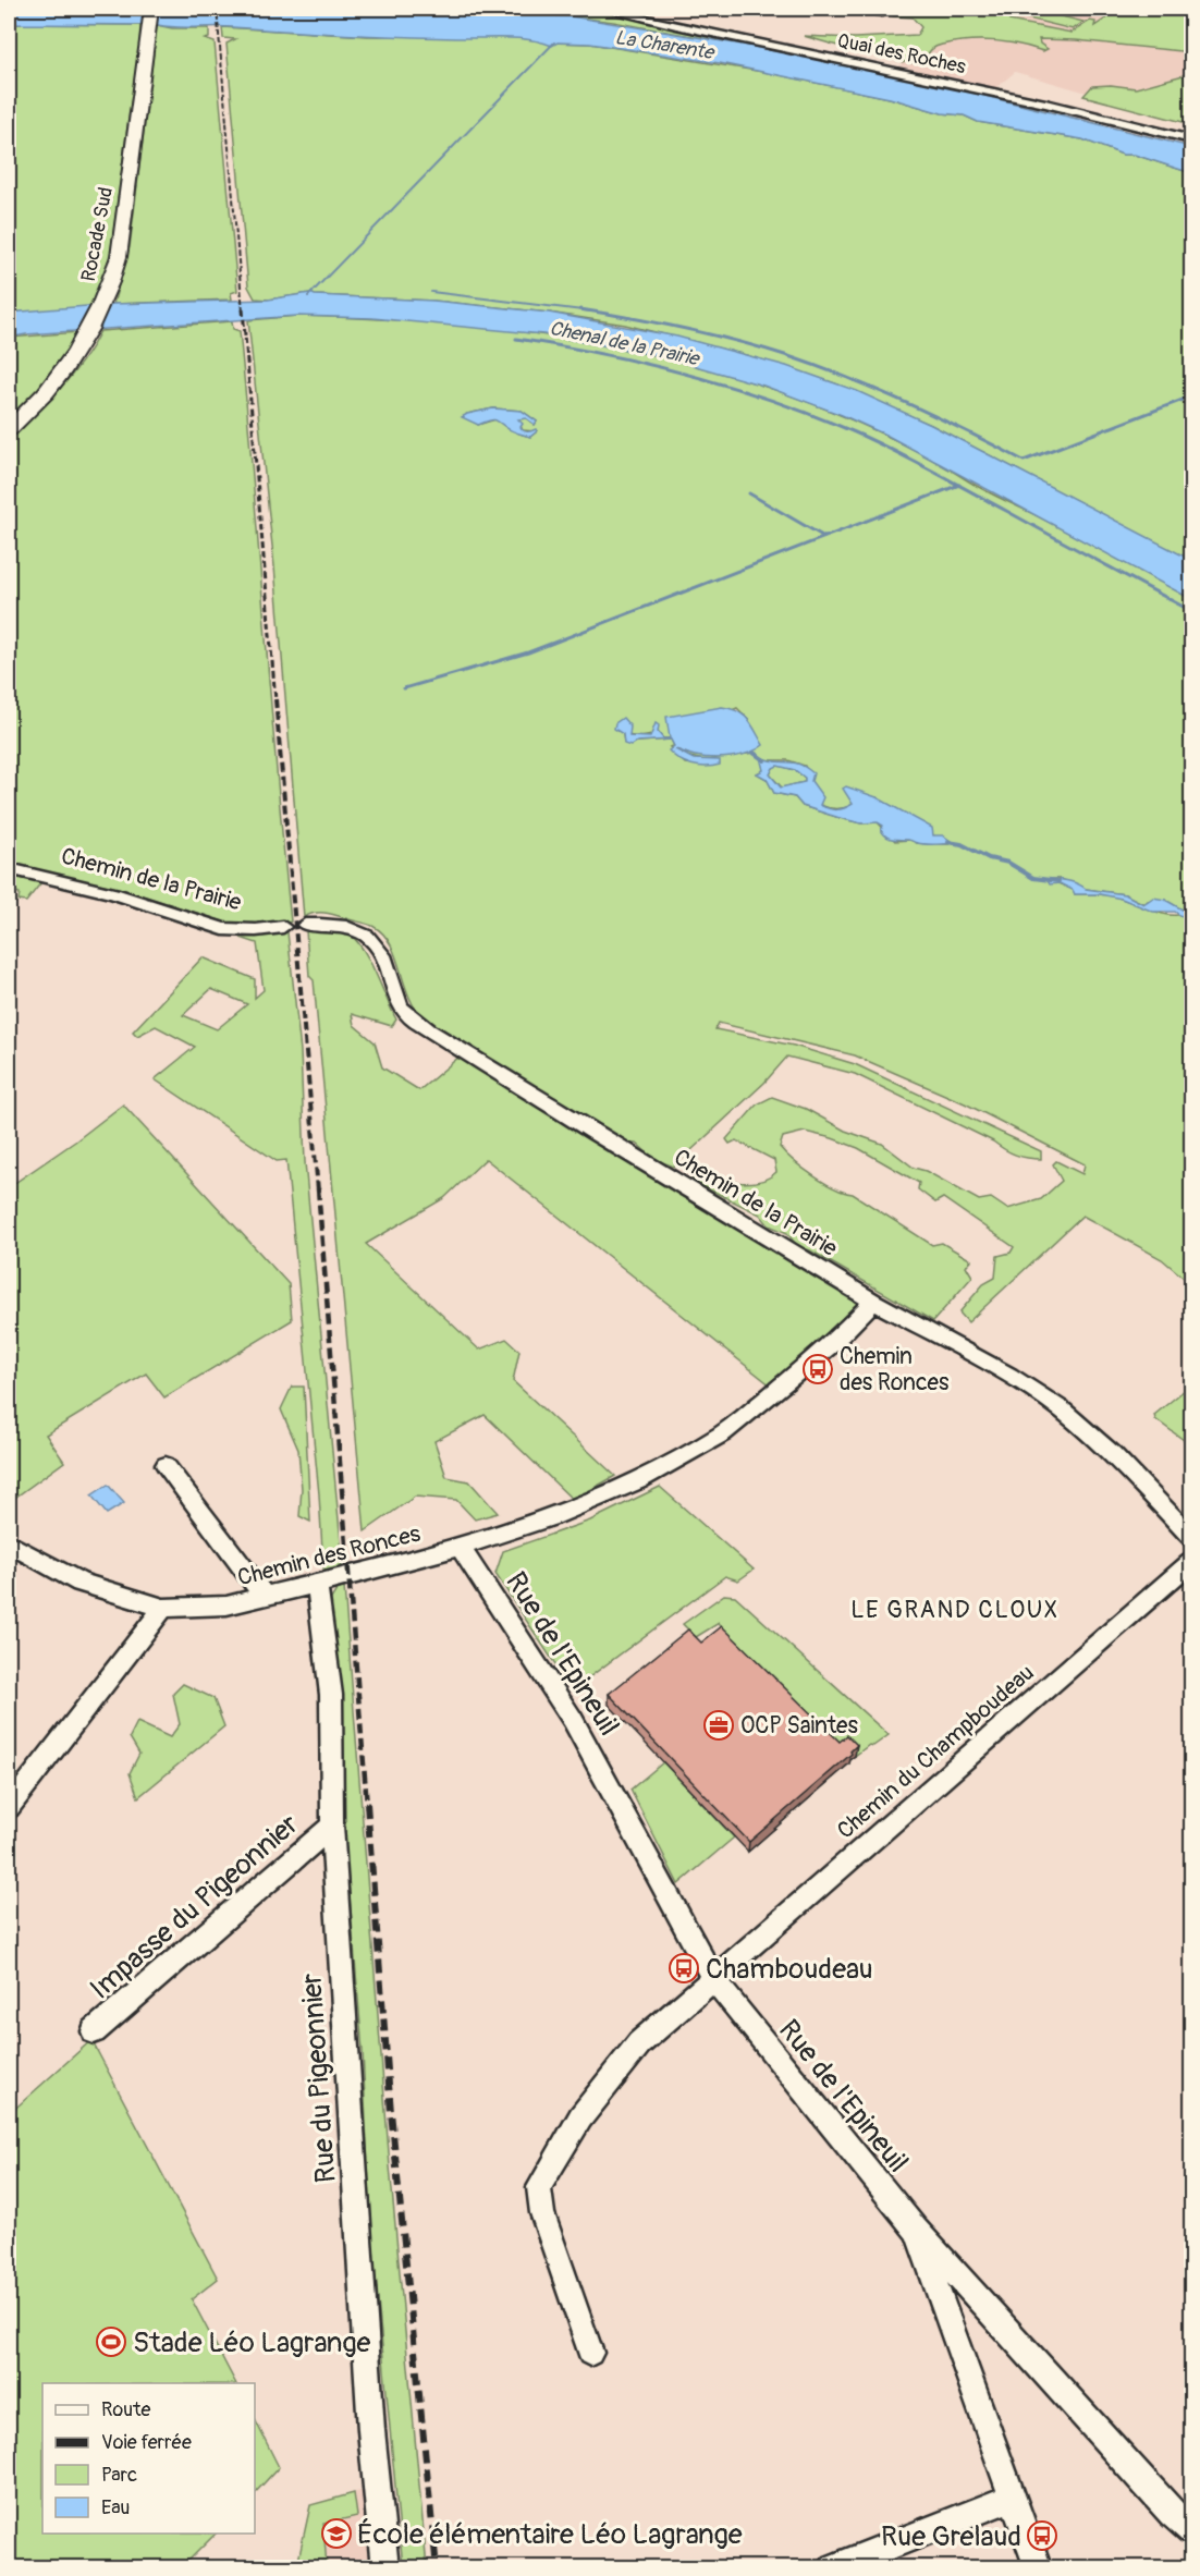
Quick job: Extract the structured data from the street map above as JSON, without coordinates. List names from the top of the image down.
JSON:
{
  "streets": {
    "highway": ["Rocade Sud"],
    "street": [
      "Quai des Roches",
      "Chemin de la Prairie",
      "Chemin des Ronces",
      "Rue de l'Epineuil",
      "Chemin du Champboudeau",
      "Impasse du Pigeonnier",
      "Rue du Pigeonnier"
    ]
  },
  "crossings": [
    ["Chemin de la Prairie", "Chemin des Ronces"],
    ["Chemin des Ronces", "Rue de l'Epineuil"],
    ["Chemin des Ronces", "Rue du Pigeonnier"],
    ["Rue de l'Epineuil", "Chemin du Champboudeau"],
    ["Impasse du Pigeonnier", "Rue du Pigeonnier"]
  ],
  "districts": ["LE GRAND CLOUX"],
  "water": ["La Charente", "Chenal de la Prairie"],
  "places": {
    "bus stop": ["Chemin des Ronces", "Chamboudeau", "Rue Grelaud"],
    "office": ["OCP Saintes"],
    "sports": ["Stade Léo Lagrange"],
    "school or university": ["École élémentaire Léo Lagrange"]
  },
  "legend": [
    "Route",
    "Voie ferrée",
    "Parc",
    "Eau"
  ]
}
